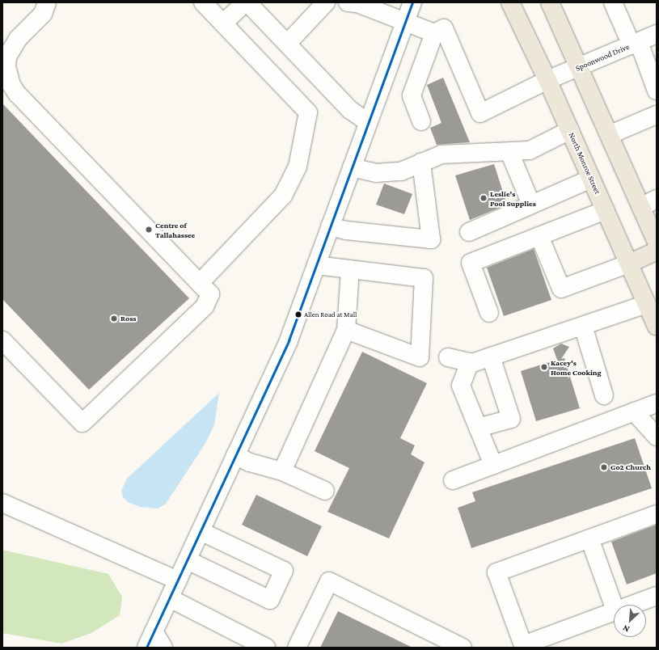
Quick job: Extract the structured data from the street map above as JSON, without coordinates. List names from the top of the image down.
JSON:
{
  "streets": {
    "main road": ["North Monroe Street"],
    "street": ["Spoonwood Drive"]
  },
  "crossings": [
    ["Spoonwood Drive", "North Monroe Street"]
  ],
  "places": [
    "Leslie's Pool Supplies",
    "Centre of Tallahassee",
    "Allen Road at Mall",
    "Ross",
    "Kacey's Home Cooking",
    "Go2 Church"
  ],
  "north": "bottom left"
}
